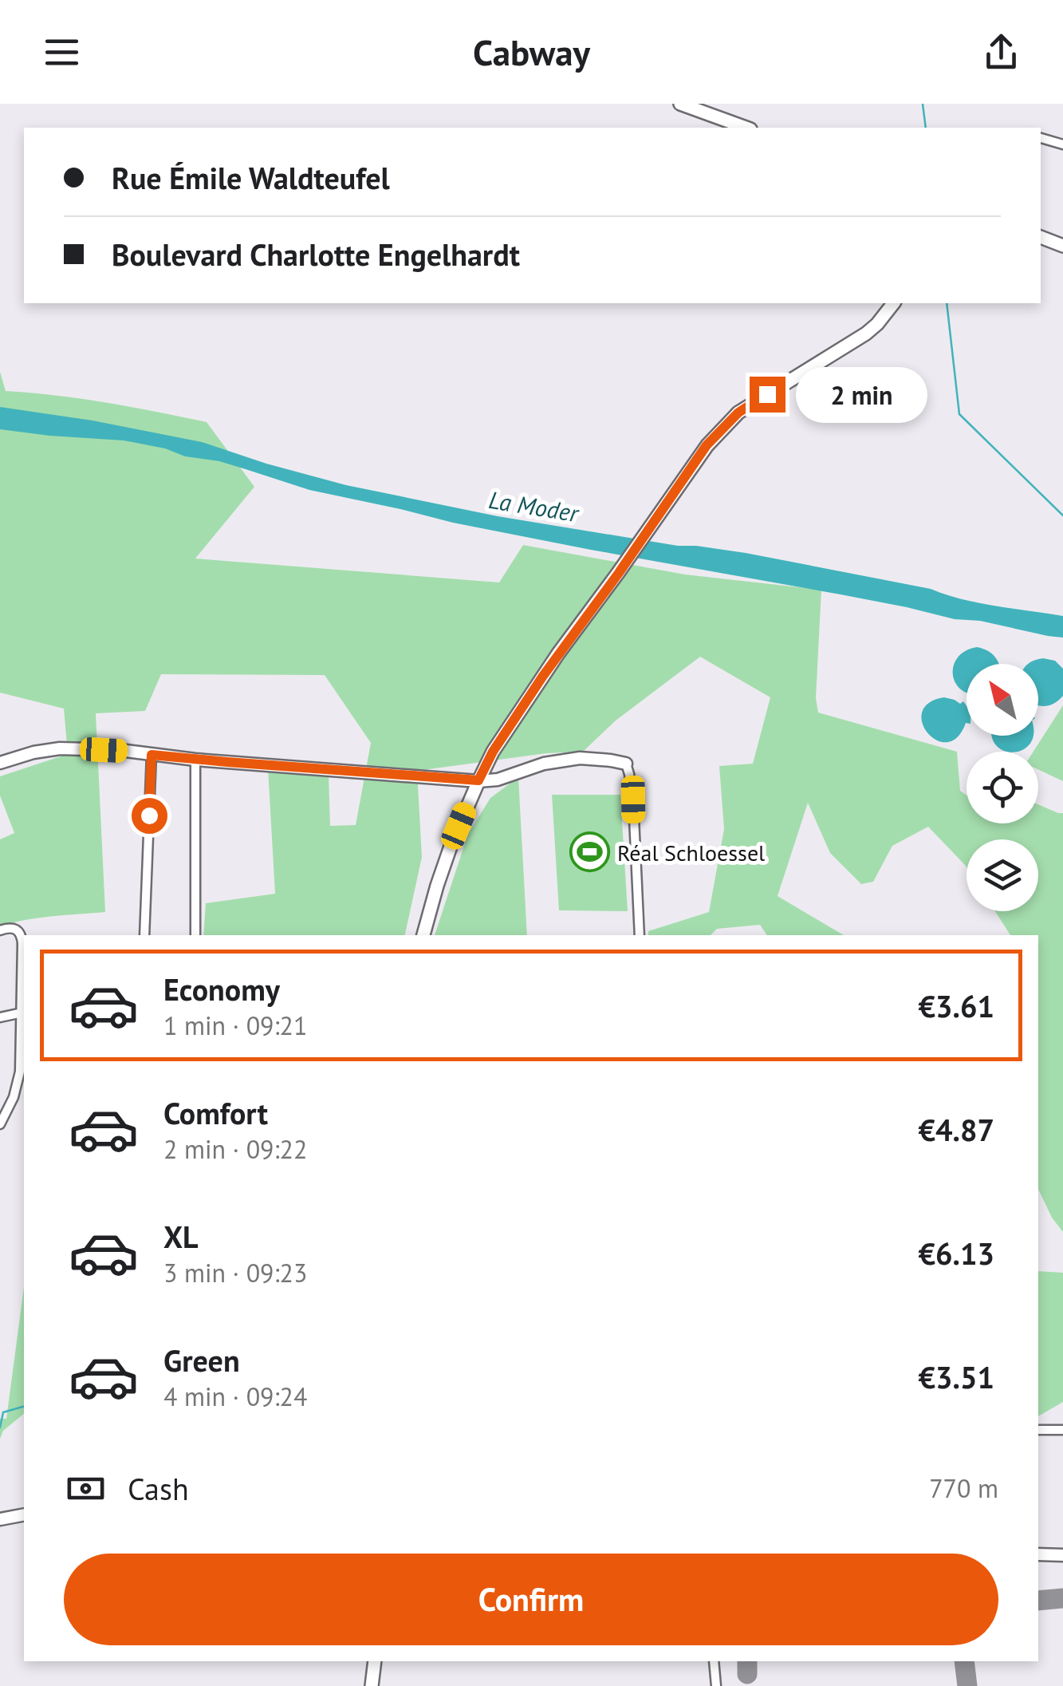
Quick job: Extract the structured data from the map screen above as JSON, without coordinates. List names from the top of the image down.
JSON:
{
  "water": ["La Moder"],
  "places": {
    "sports": ["Réal Schloessel"]
  },
  "north": "top left",
  "page": {
    "header": "Cabway",
    "banner": ["Rue Émile Waldteufel", "Boulevard Charlotte Engelhardt"],
    "bubble": "2 min",
    "list": [
      {
        "name": "Economy",
        "note": "1 min · 09:21",
        "value": "€3.61"
      },
      {
        "name": "Comfort",
        "note": "2 min · 09:22",
        "value": "€4.87"
      },
      {
        "name": "XL",
        "note": "3 min · 09:23",
        "value": "€6.13"
      },
      {
        "name": "Green",
        "note": "4 min · 09:24",
        "value": "€3.51"
      }
    ],
    "pay": ["Cash", "770 m"],
    "buttons": "Confirm"
  }
}
